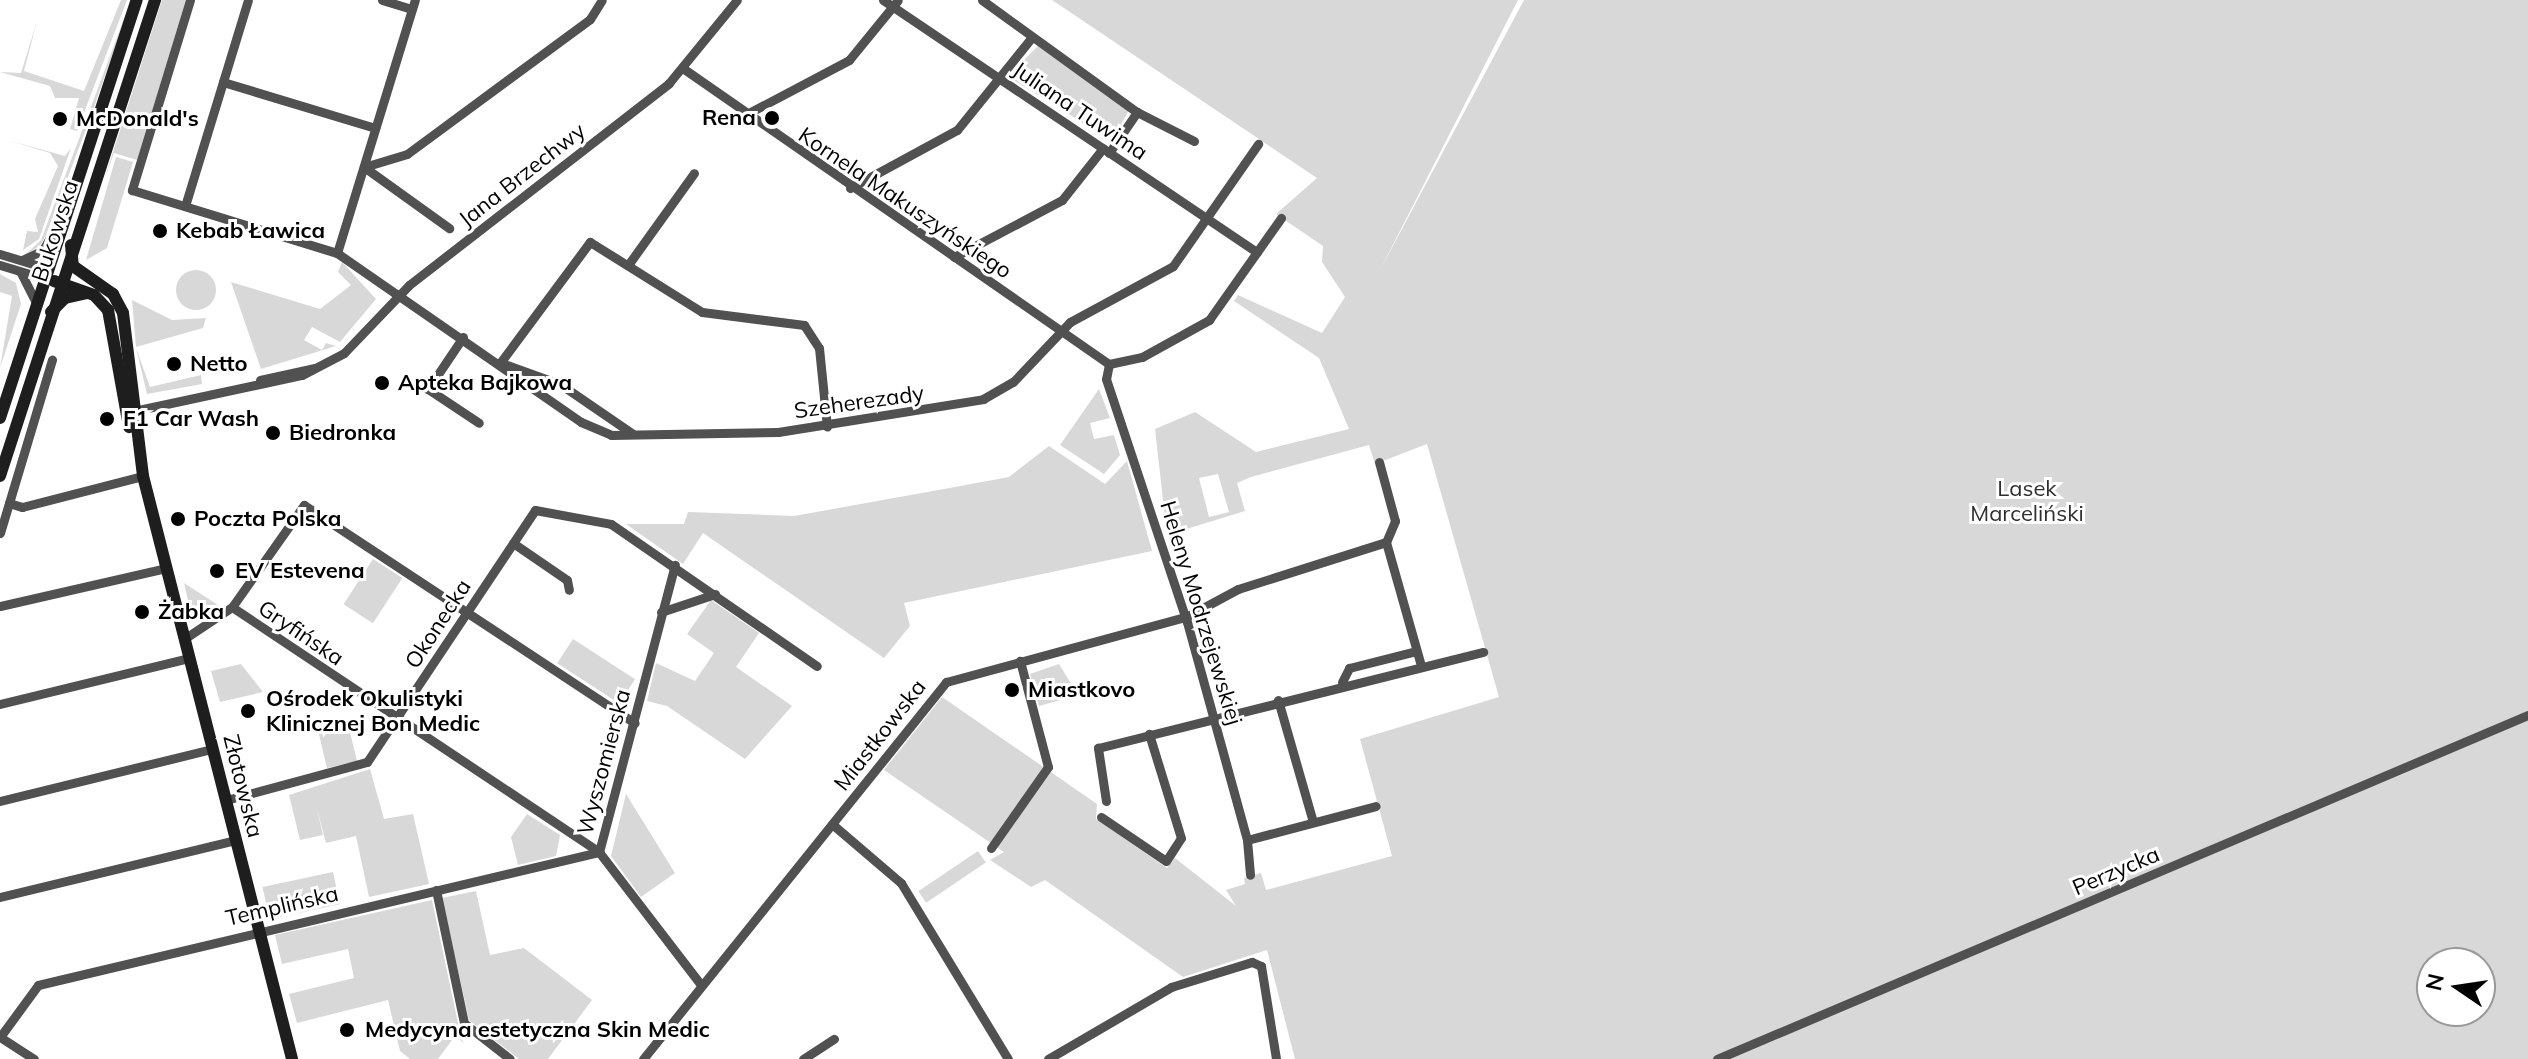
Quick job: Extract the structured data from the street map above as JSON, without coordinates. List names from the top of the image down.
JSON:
{
  "streets": {
    "street": [
      "Juliana Tuwima",
      "Jana Brzechwy",
      "Kornela Makuszyńskiego",
      "Bukowska",
      "Szeherezady",
      "Heleny Modrzejewskiej",
      "Okonecka",
      "Gryfińska",
      "Miastkowska",
      "Wyszomierska",
      "Złotowska",
      "Perzycka",
      "Templińska"
    ]
  },
  "crossings": [
    ["Juliana Tuwima", "Szeherezady"],
    ["Jana Brzechwy", "Kornela Makuszyńskiego"],
    ["Jana Brzechwy", "Szeherezady"],
    ["Jana Brzechwy", "Złotowska"],
    ["Kornela Makuszyńskiego", "Szeherezady"],
    ["Kornela Makuszyńskiego", "Heleny Modrzejewskiej"],
    ["Bukowska", "Złotowska"],
    ["Heleny Modrzejewskiej", "Miastkowska"],
    ["Okonecka", "Gryfińska"],
    ["Okonecka", "Wyszomierska"],
    ["Okonecka", "Złotowska"],
    ["Gryfińska", "Wyszomierska"],
    ["Gryfińska", "Złotowska"],
    ["Gryfińska", "Templińska"],
    ["Miastkowska", "Wyszomierska"],
    ["Wyszomierska", "Templińska"],
    ["Złotowska", "Templińska"]
  ],
  "parks": ["Lasek Marceliński"],
  "places": [
    "Rena",
    "McDonald's",
    "Kebab Ławica",
    "Netto",
    "Apteka Bajkowa",
    "F1 Car Wash",
    "Biedronka",
    "Poczta Polska",
    "EV Estevena",
    "Żabka",
    "Miastkovo",
    "Ośrodek Okulistyki Klinicznej Bon Medic",
    "Medycyna estetyczna Skin Medic"
  ],
  "north": "left"
}
